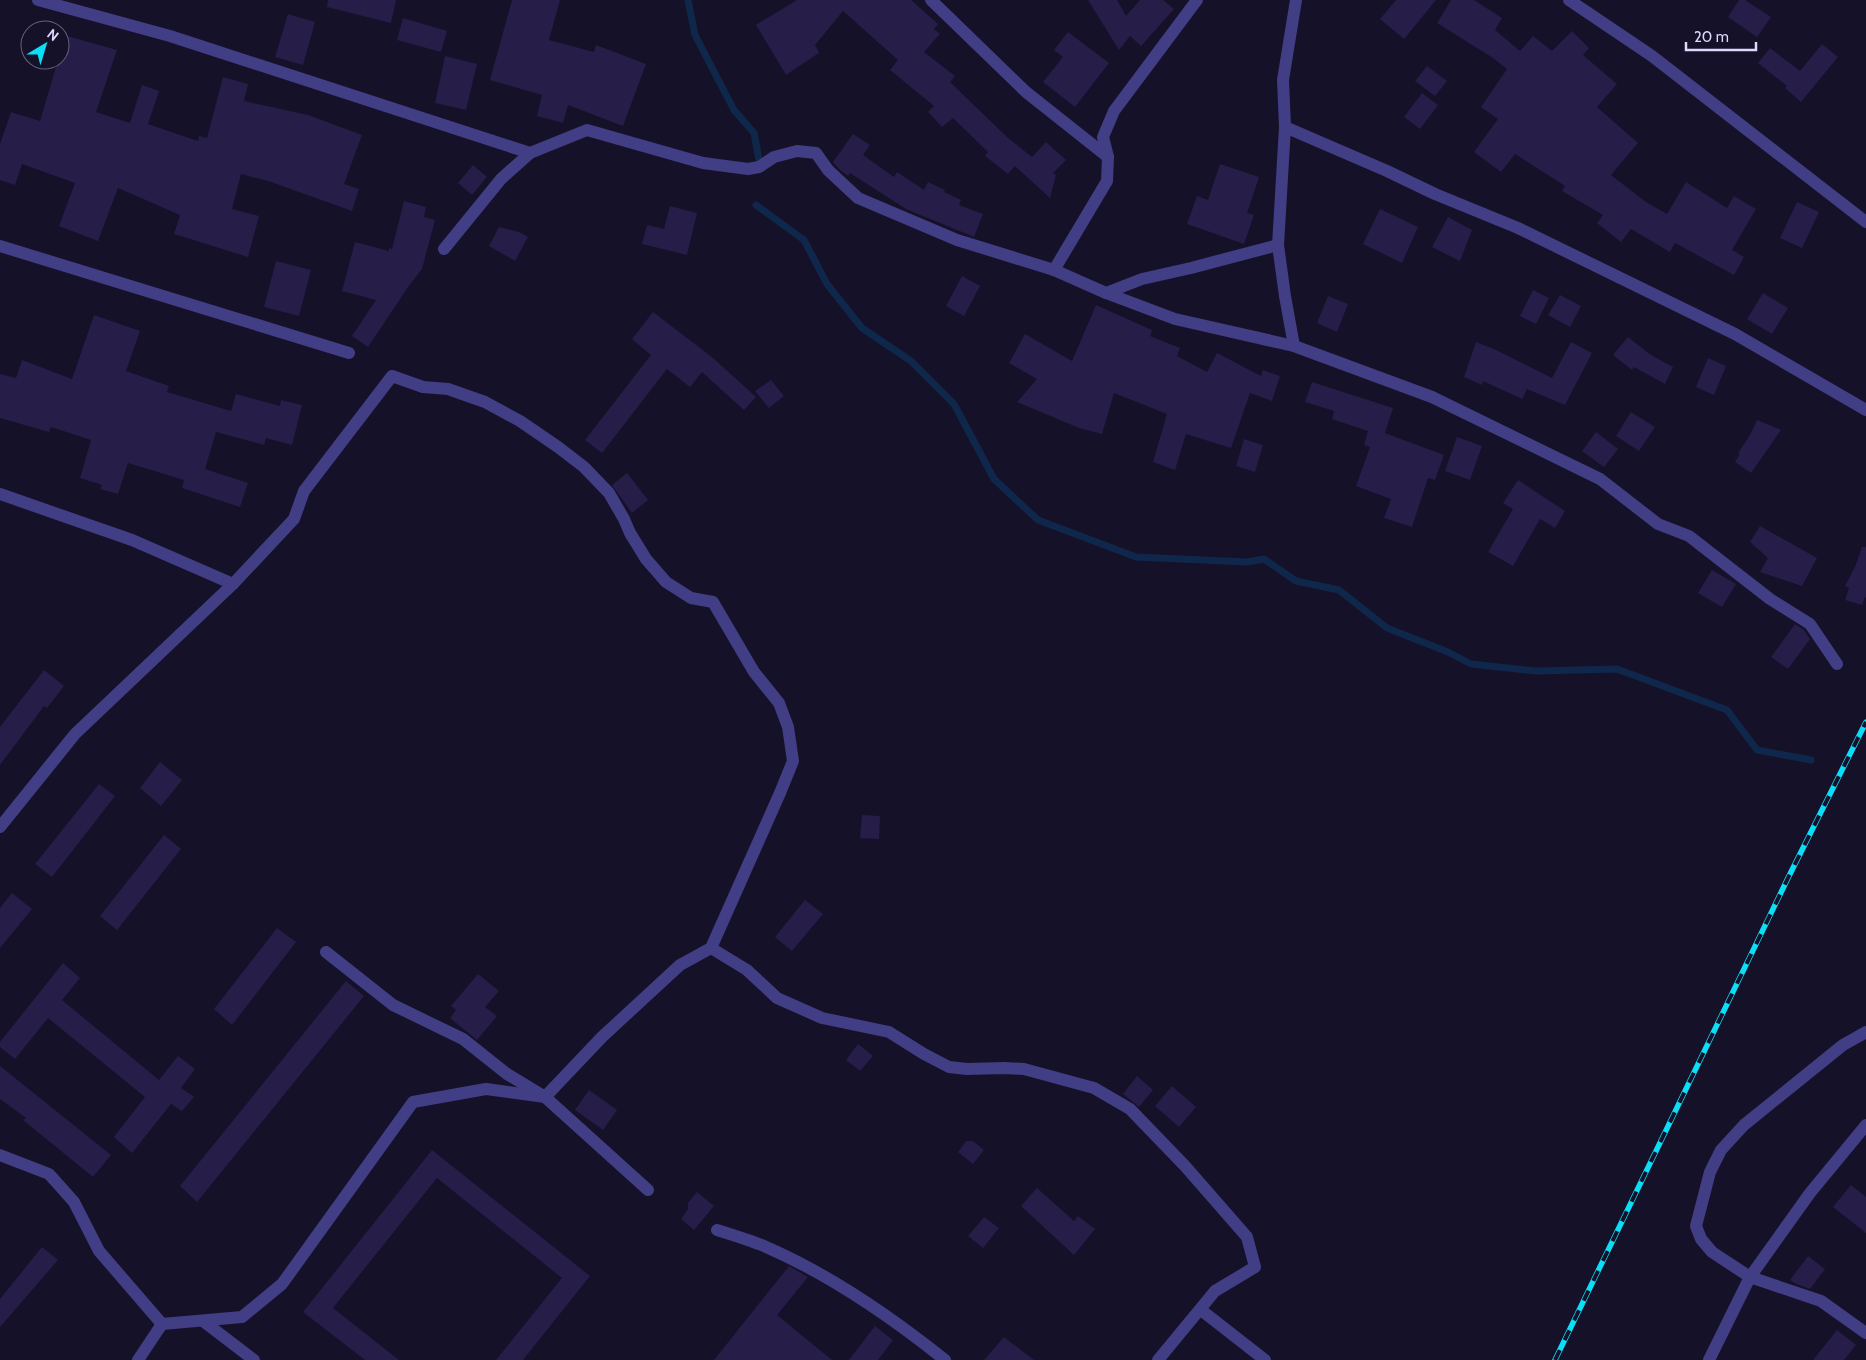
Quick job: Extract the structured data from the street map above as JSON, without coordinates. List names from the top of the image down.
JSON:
{
  "scale_bar": "20 m",
  "north": "top right"
}
